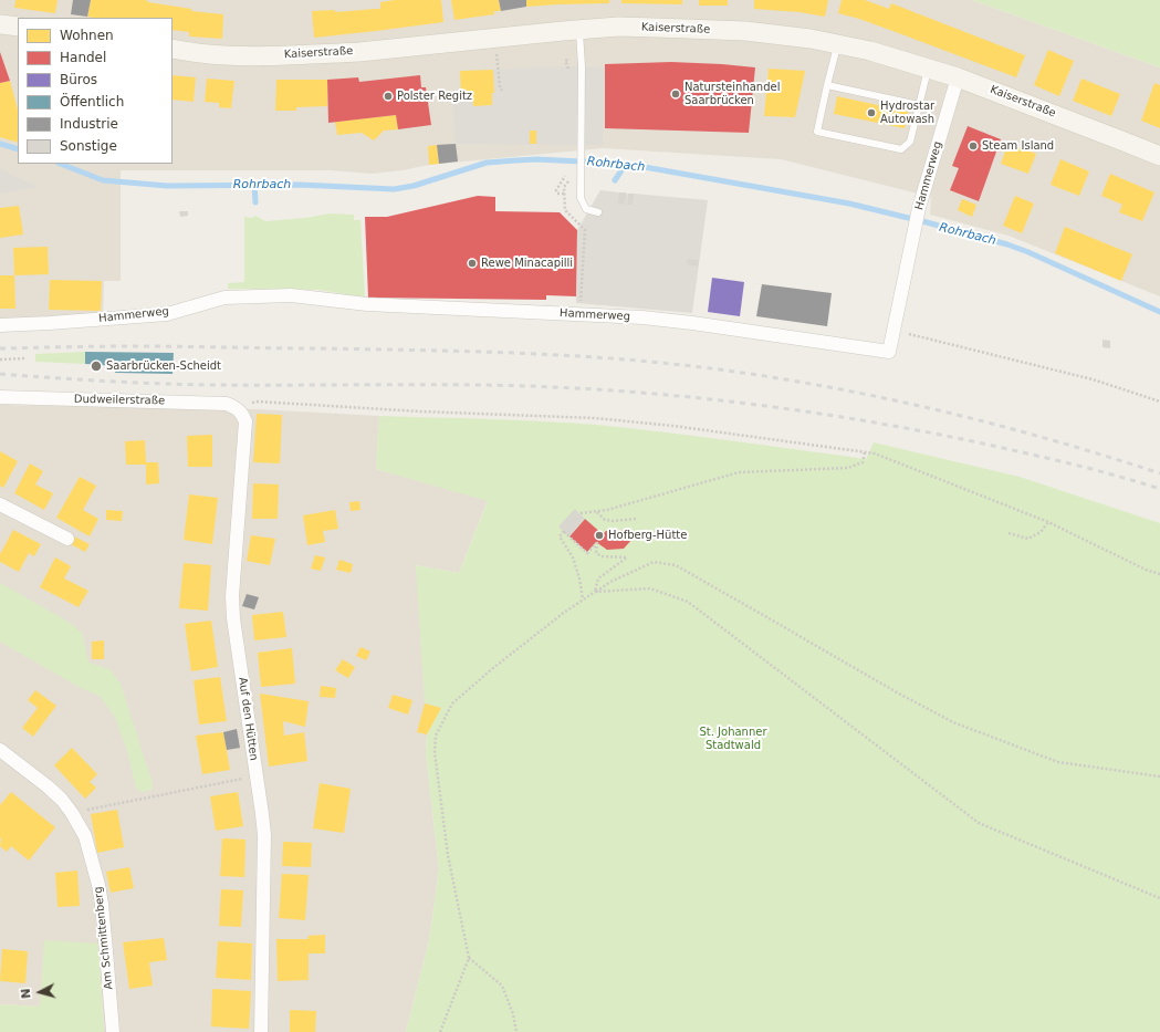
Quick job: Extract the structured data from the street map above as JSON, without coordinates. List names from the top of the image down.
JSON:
{
  "streets": {
    "main road": ["Kaiserstraße"],
    "street": [
      "Hammerweg",
      "Dudweilerstraße",
      "Auf den Hütten",
      "Am Schmittenberg"
    ]
  },
  "crossings": [
    ["Kaiserstraße", "Hammerweg"],
    ["Dudweilerstraße", "Auf den Hütten"]
  ],
  "water": ["Rohrbach"],
  "parks": ["St. Johanner Stadtwald"],
  "places": [
    "Natursteinhandel Saarbrücken",
    "Polster Regitz",
    "Hydrostar Autowash",
    "Steam Island",
    "Rewe Minacapilli",
    "Saarbrücken-Scheidt",
    "Hofberg-Hütte"
  ],
  "legend": [
    "Wohnen",
    "Handel",
    "Büros",
    "Öffentlich",
    "Industrie",
    "Sonstige"
  ],
  "north": "left"
}
